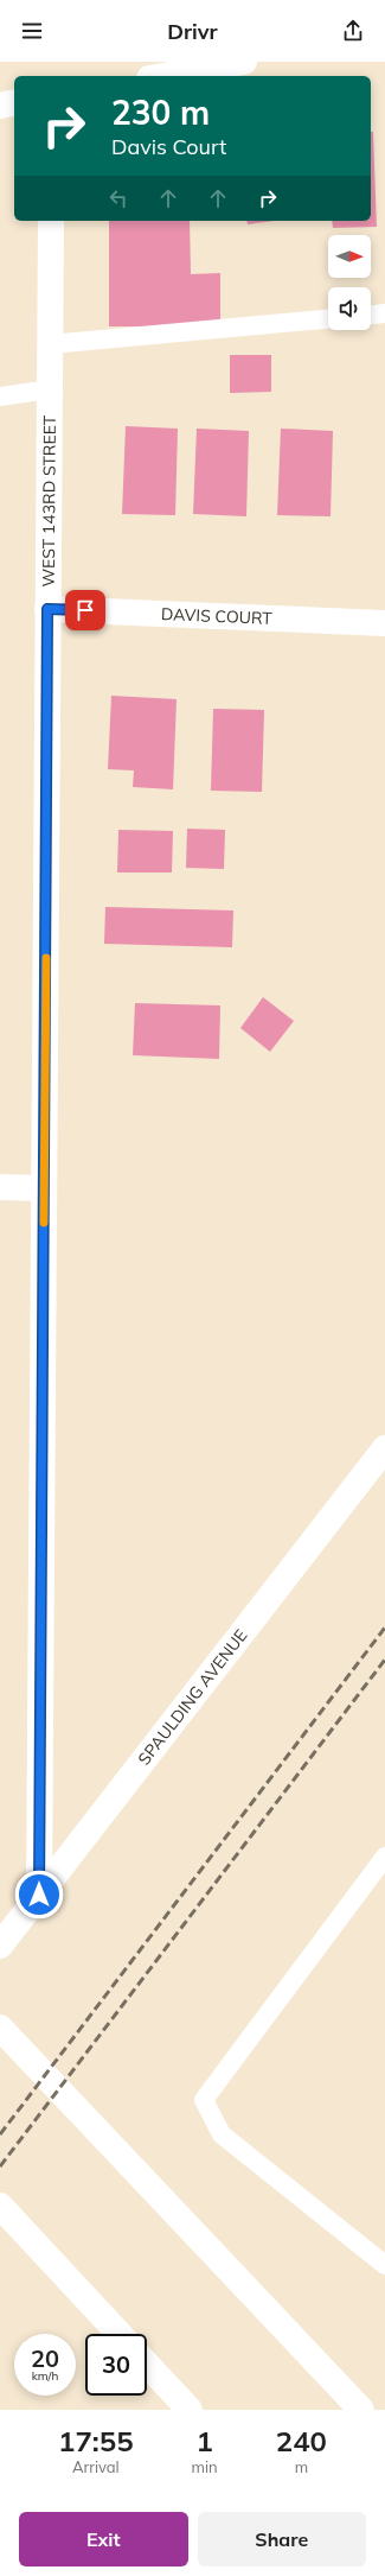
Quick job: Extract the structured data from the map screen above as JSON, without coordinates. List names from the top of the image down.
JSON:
{
  "streets": {
    "main road": ["WEST 143RD STREET", "DAVIS COURT", "SPAULDING AVENUE"]
  },
  "crossings": [
    ["WEST 143RD STREET", "DAVIS COURT"],
    ["WEST 143RD STREET", "SPAULDING AVENUE"]
  ],
  "north": "right",
  "page": {
    "header": "Drivr",
    "turn": ["230 m", "Davis Court"],
    "speed": "20 km/h",
    "limit": "30",
    "eta": [
      "17:55",
      "Arrival",
      "1",
      "min",
      "240",
      "m"
    ],
    "buttons": ["Exit", "Share"]
  }
}
